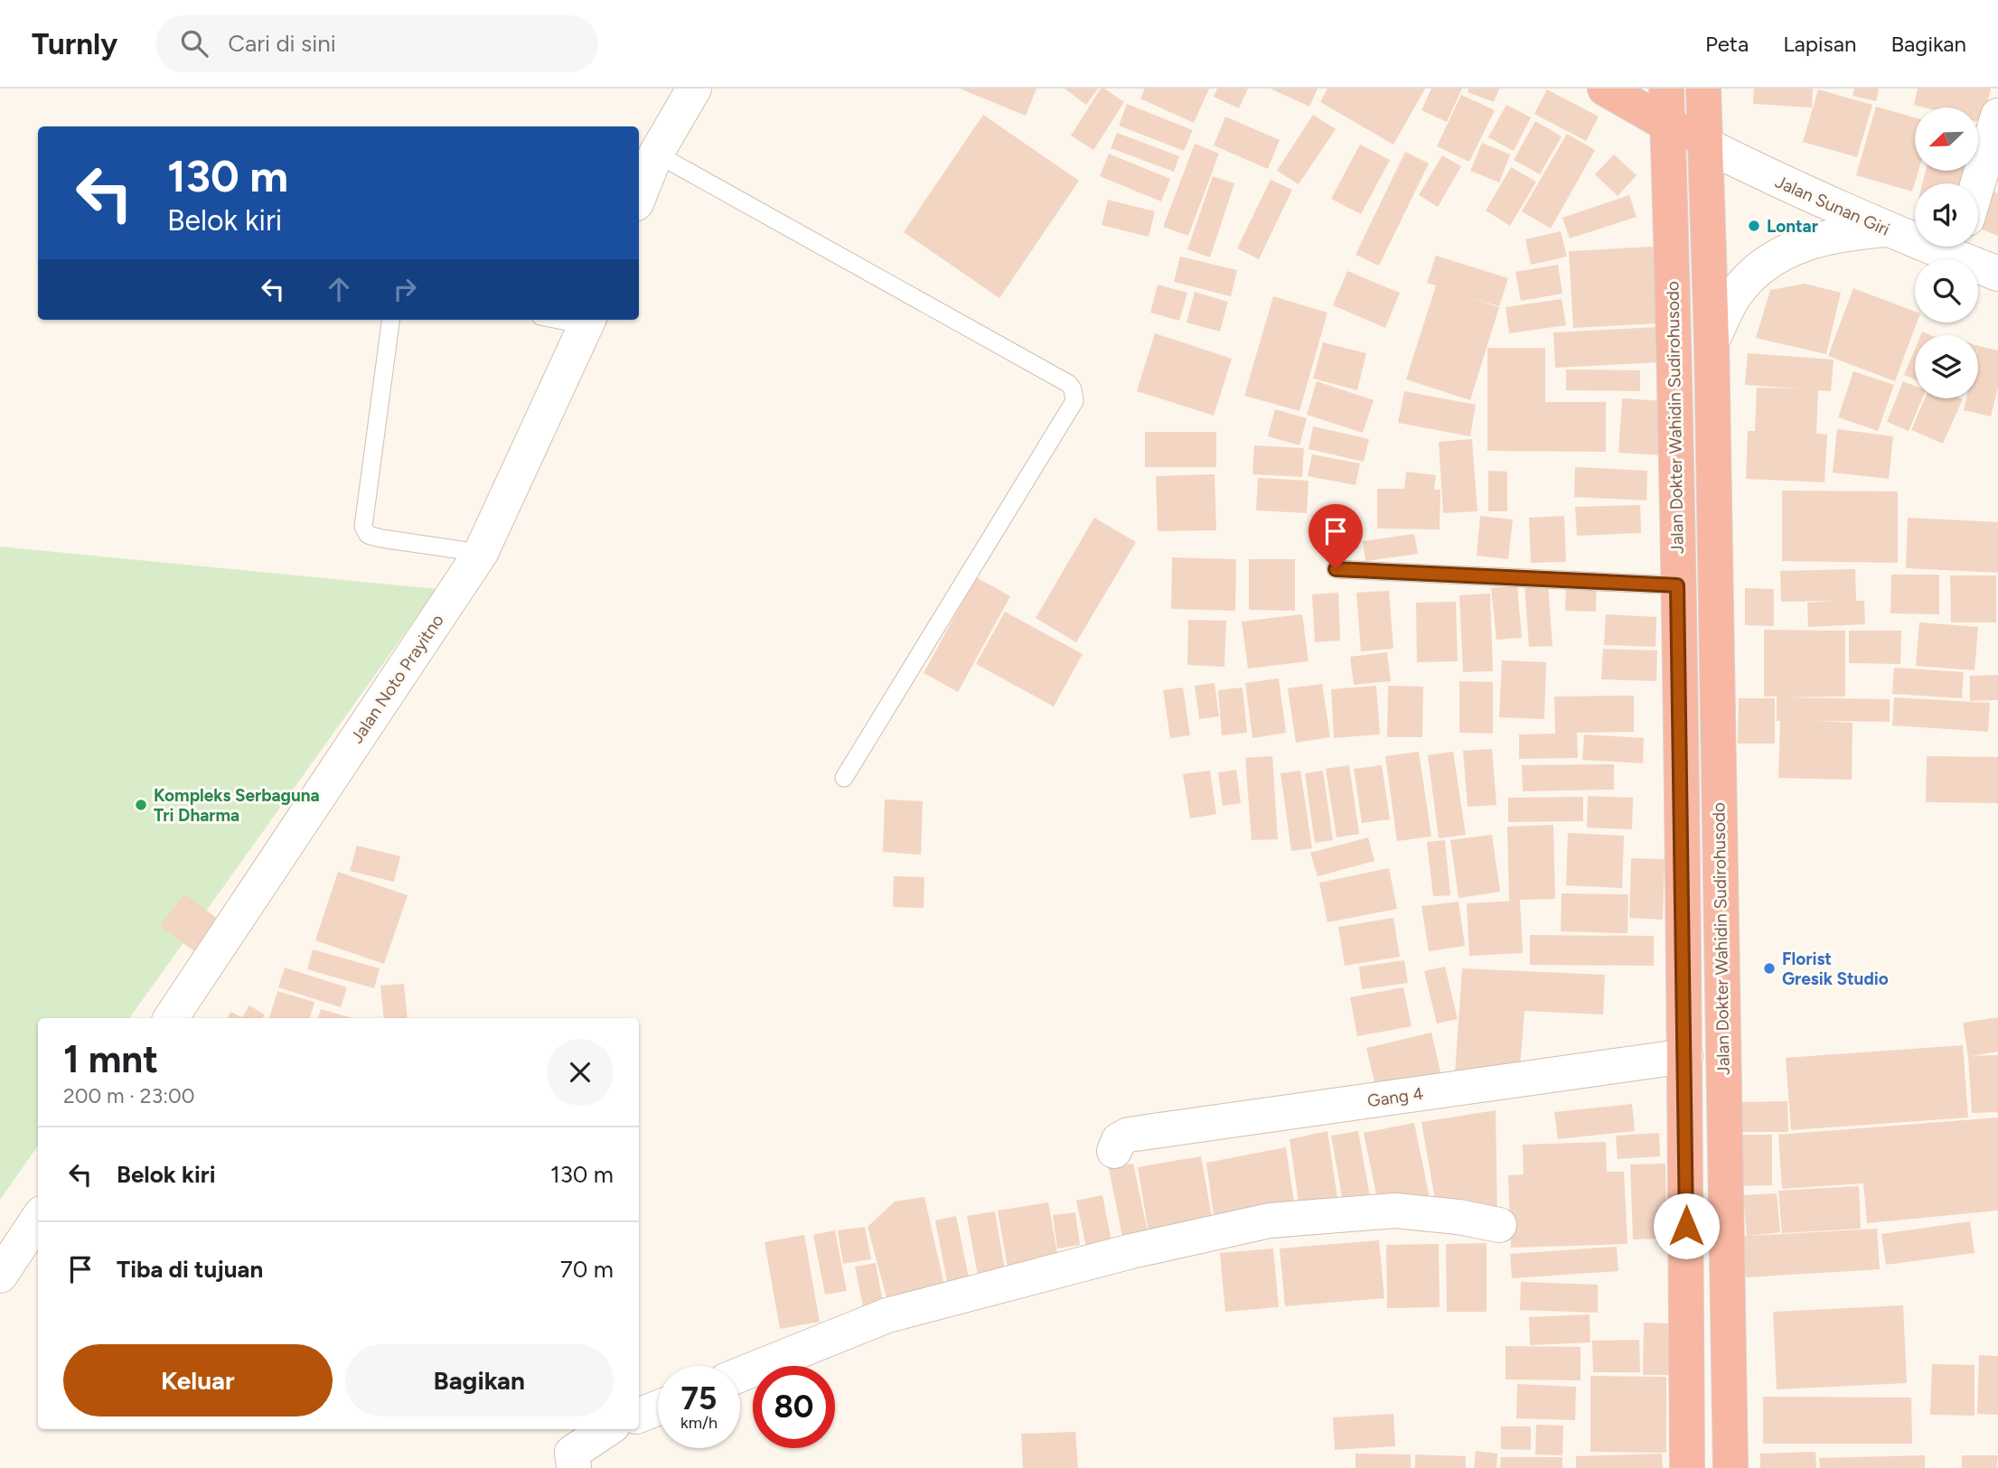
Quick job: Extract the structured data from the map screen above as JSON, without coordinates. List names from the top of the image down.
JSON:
{
  "streets": {
    "highway": ["Jalan Dokter Wahidin Sudirohusodo"],
    "street": ["Jalan Sunan Giri", "Jalan Noto Prayitno", "Gang 4"]
  },
  "crossings": [
    ["Jalan Sunan Giri", "Jalan Dokter Wahidin Sudirohusodo"],
    ["Jalan Dokter Wahidin Sudirohusodo", "Gang 4"]
  ],
  "places": ["Lontar", "Kompleks Serbaguna Tri Dharma", "Florist Gresik Studio"],
  "north": "bottom left",
  "page": {
    "header": "Turnly",
    "search": "Cari di sini",
    "nav": ["Peta", "Lapisan", "Bagikan"],
    "turn": ["130 m", "Belok kiri"],
    "heading": ["1 mnt", "200 m · 23:00"],
    "list": [
      {
        "name": "Belok kiri",
        "value": "130 m"
      },
      {
        "name": "Tiba di tujuan",
        "value": "70 m"
      }
    ],
    "buttons": ["Keluar", "Bagikan"],
    "speed": "75 km/h",
    "limit": "80"
  }
}
